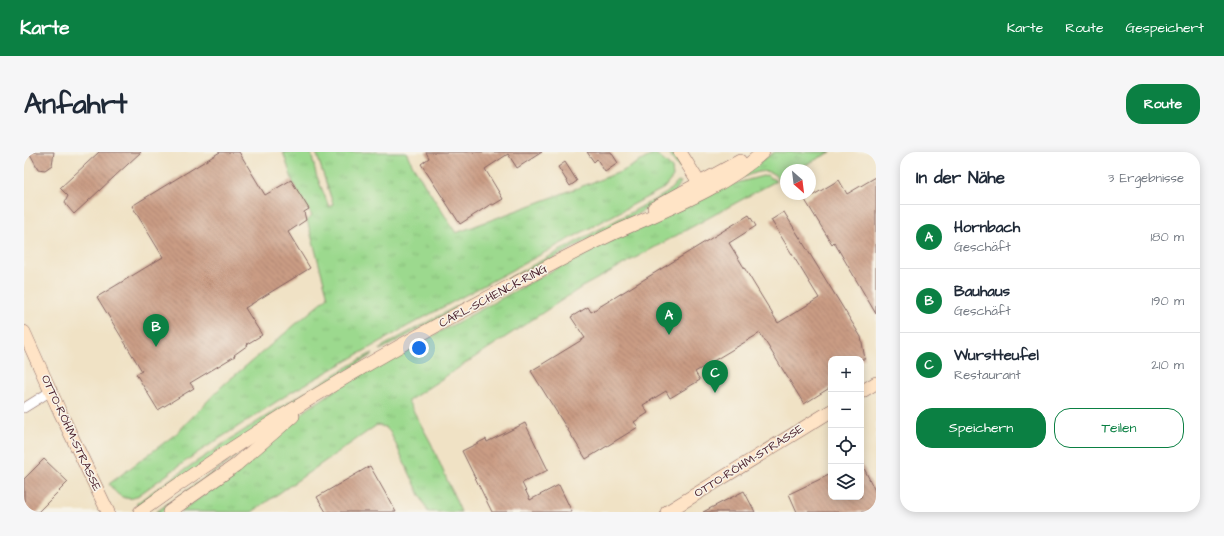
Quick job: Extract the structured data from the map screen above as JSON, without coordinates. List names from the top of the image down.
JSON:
{
  "streets": {
    "main road": ["CARL-SCHENCK-RING", "OTTO-RÖHM-STRASSE"]
  },
  "north": "bottom right",
  "page": {
    "header": "Karte",
    "nav": ["Karte", "Route", "Gespeichert"],
    "buttons": [
      "Route",
      ["Speichern", "Teilen"]
    ],
    "title": "Anfahrt",
    "heading": ["In der Nähe", "3 Ergebnisse"],
    "list": [
      {
        "mark": "A",
        "name": "Hornbach",
        "note": "Geschäft",
        "value": "180 m"
      },
      {
        "mark": "B",
        "name": "Bauhaus",
        "note": "Geschäft",
        "value": "190 m"
      },
      {
        "mark": "C",
        "name": "Wurstteufel",
        "note": "Restaurant",
        "value": "210 m"
      }
    ],
    "pins": ["A", "B", "C"],
    "map_buttons": ["+", "−"]
  }
}
